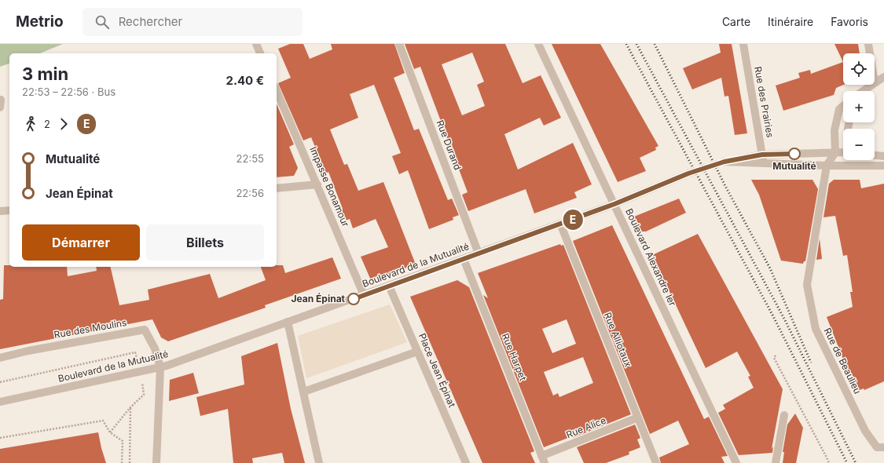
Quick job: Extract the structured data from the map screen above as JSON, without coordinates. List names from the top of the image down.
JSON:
{
  "streets": {
    "street": [
      "Rue des Prairies",
      "Rue Durand",
      "Impasse Bonamour",
      "Boulevard Alexandre Ier",
      "Boulevard de la Mutualité",
      "Rue des Moulins",
      "Rue Alliotaux",
      "Rue Harpet",
      "Rue de Beaulieu",
      "Place Jean Épinat",
      "Rue Alice"
    ]
  },
  "crossings": [
    ["Rue Durand", "Boulevard de la Mutualité"],
    ["Impasse Bonamour", "Boulevard de la Mutualité"],
    ["Boulevard Alexandre Ier", "Boulevard de la Mutualité"],
    ["Boulevard de la Mutualité", "Rue des Moulins"],
    ["Boulevard de la Mutualité", "Rue Alliotaux"],
    ["Boulevard de la Mutualité", "Rue Harpet"],
    ["Boulevard de la Mutualité", "Place Jean Épinat"],
    ["Rue Alliotaux", "Rue Alice"],
    ["Rue Harpet", "Rue Alice"]
  ],
  "places": ["Mutualité", "Jean Épinat"],
  "lines": ["bus line E"],
  "page": {
    "header": "Metrio",
    "search": "Rechercher",
    "nav": ["Carte", "Itinéraire", "Favoris"],
    "on_map": "E",
    "map_buttons": ["+", "−"],
    "heading": ["3 min", "22:53 – 22:56 · Bus", "2.40 €"],
    "legs": ["2", "E"],
    "list": [
      {
        "name": "Mutualité",
        "value": "22:55"
      },
      {
        "name": "Jean Épinat",
        "value": "22:56"
      }
    ],
    "buttons": ["Démarrer", "Billets"]
  }
}
